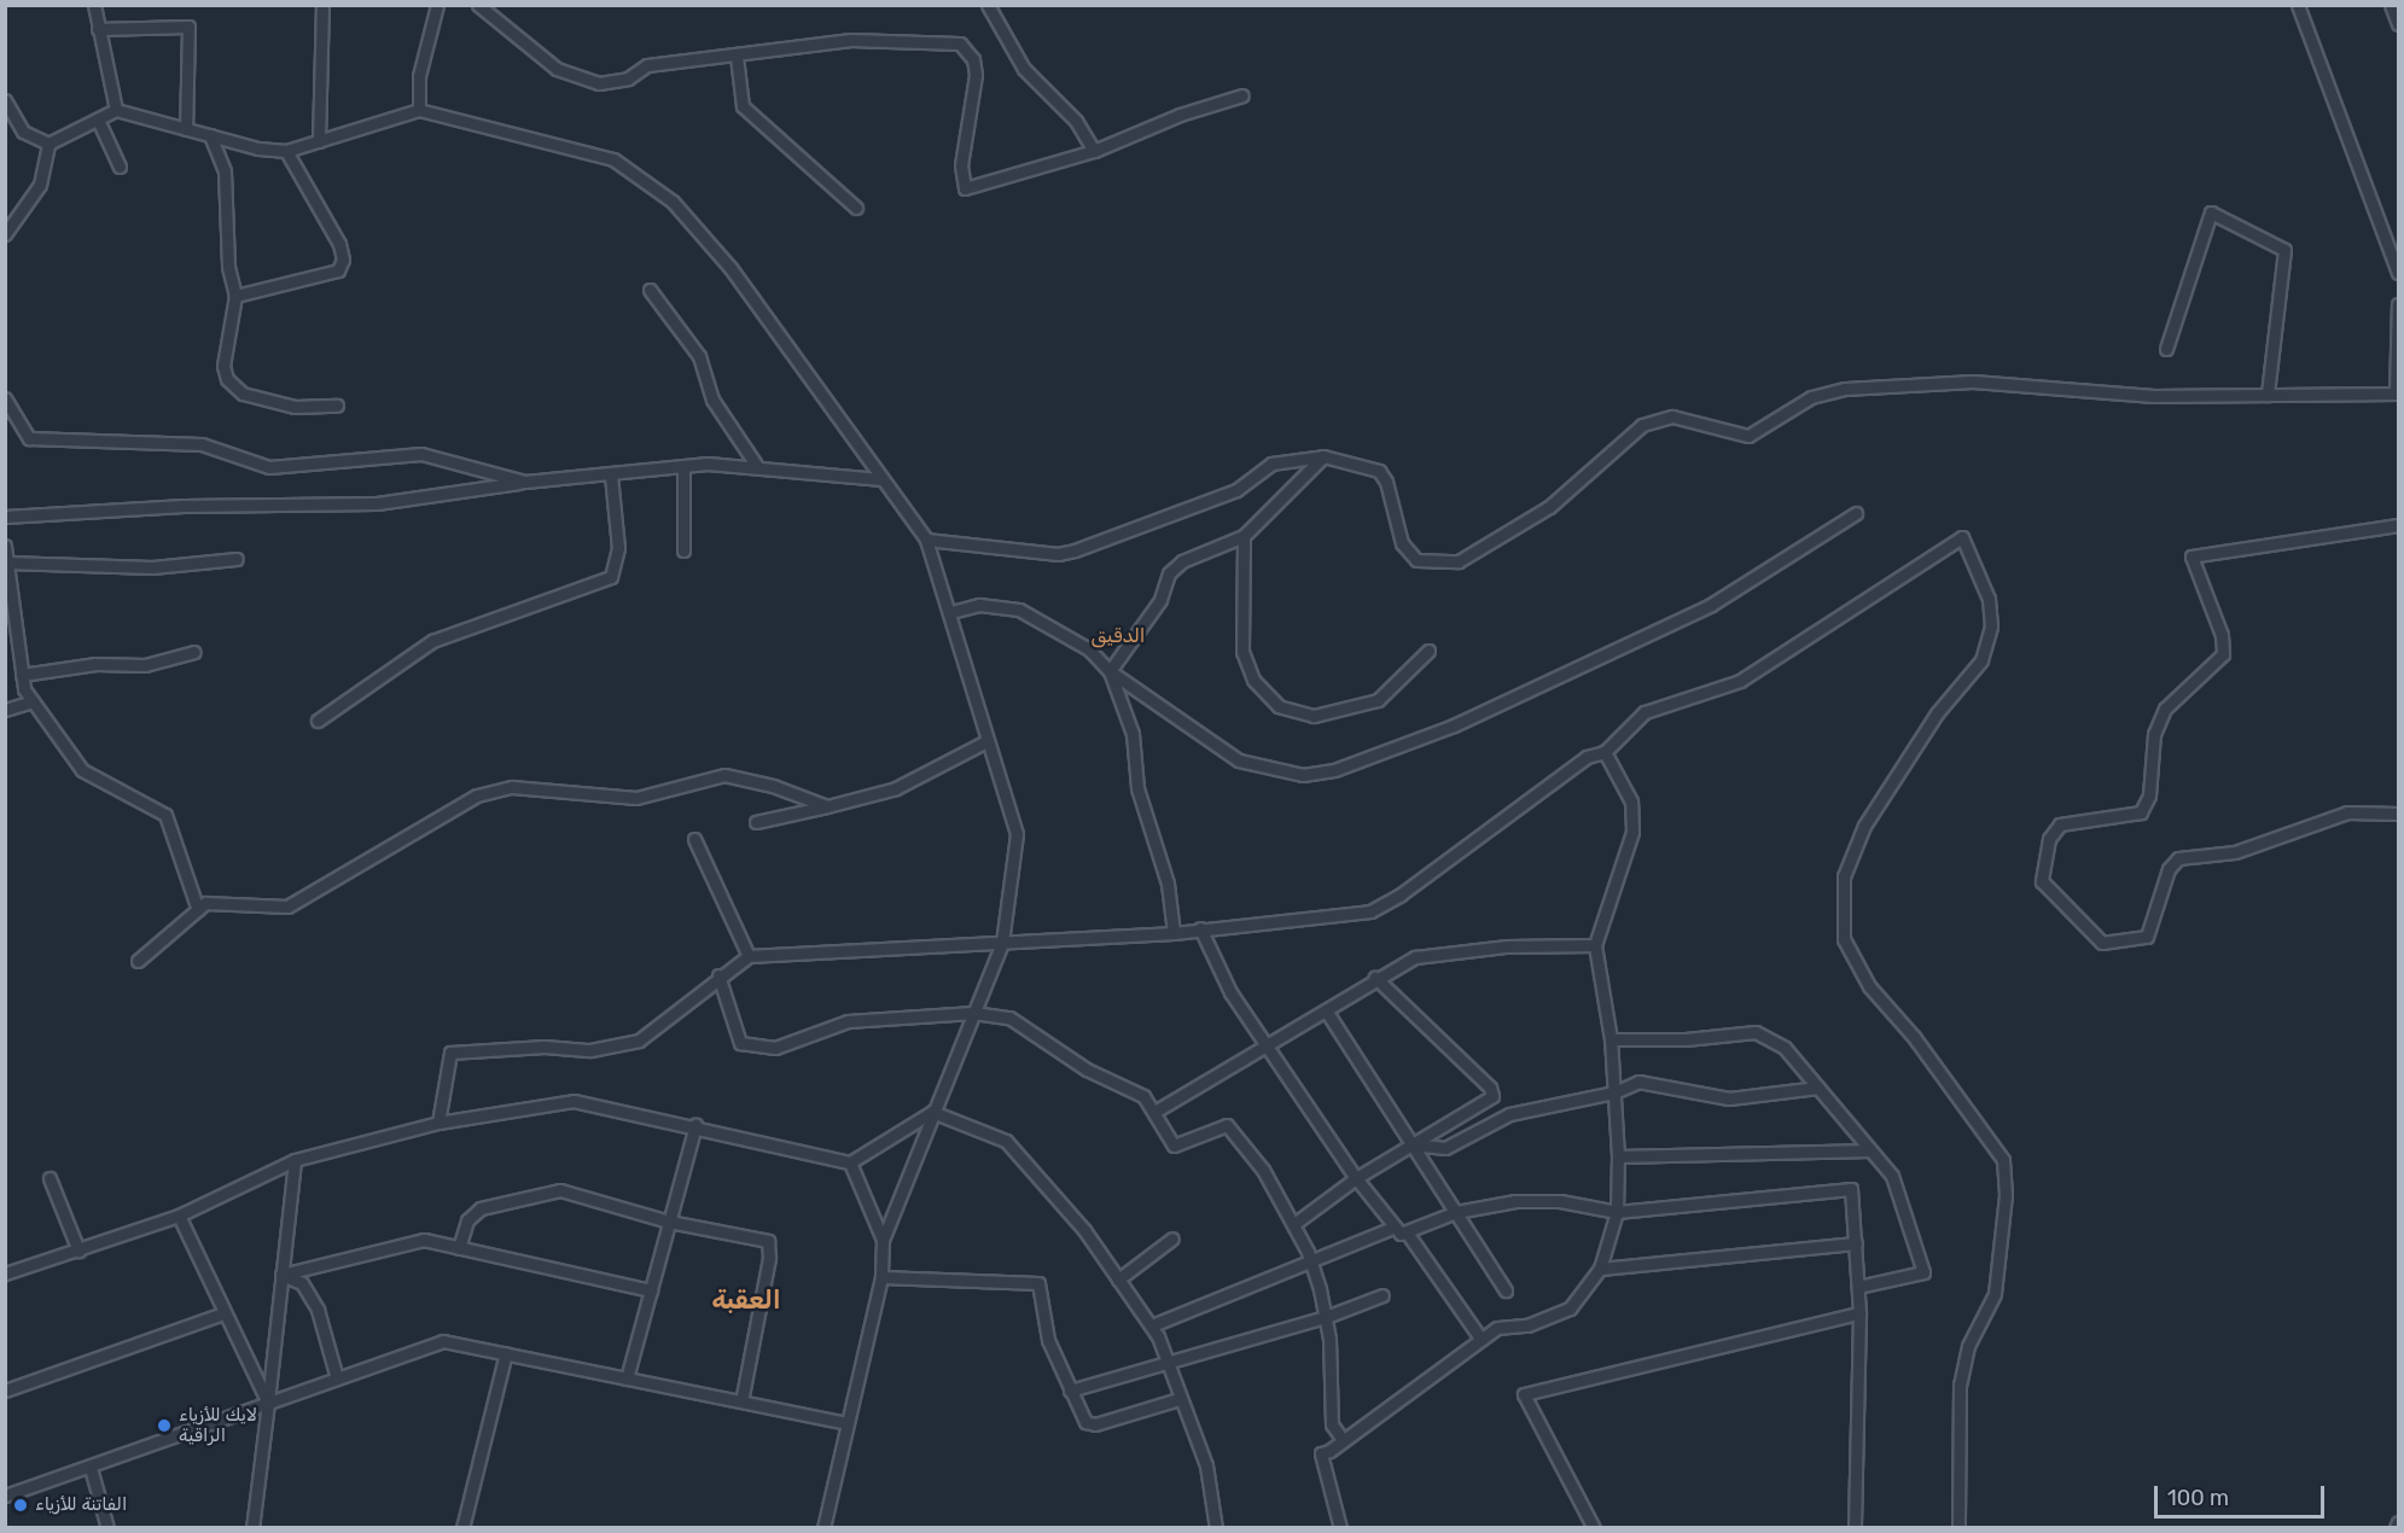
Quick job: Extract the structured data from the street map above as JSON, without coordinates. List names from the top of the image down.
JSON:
{
  "districts": ["الدقيق", "العقبة"],
  "places": ["لايك للأزياء الراقية", "الفاتنة للأزياء"],
  "scale_bar": "100 m"
}
